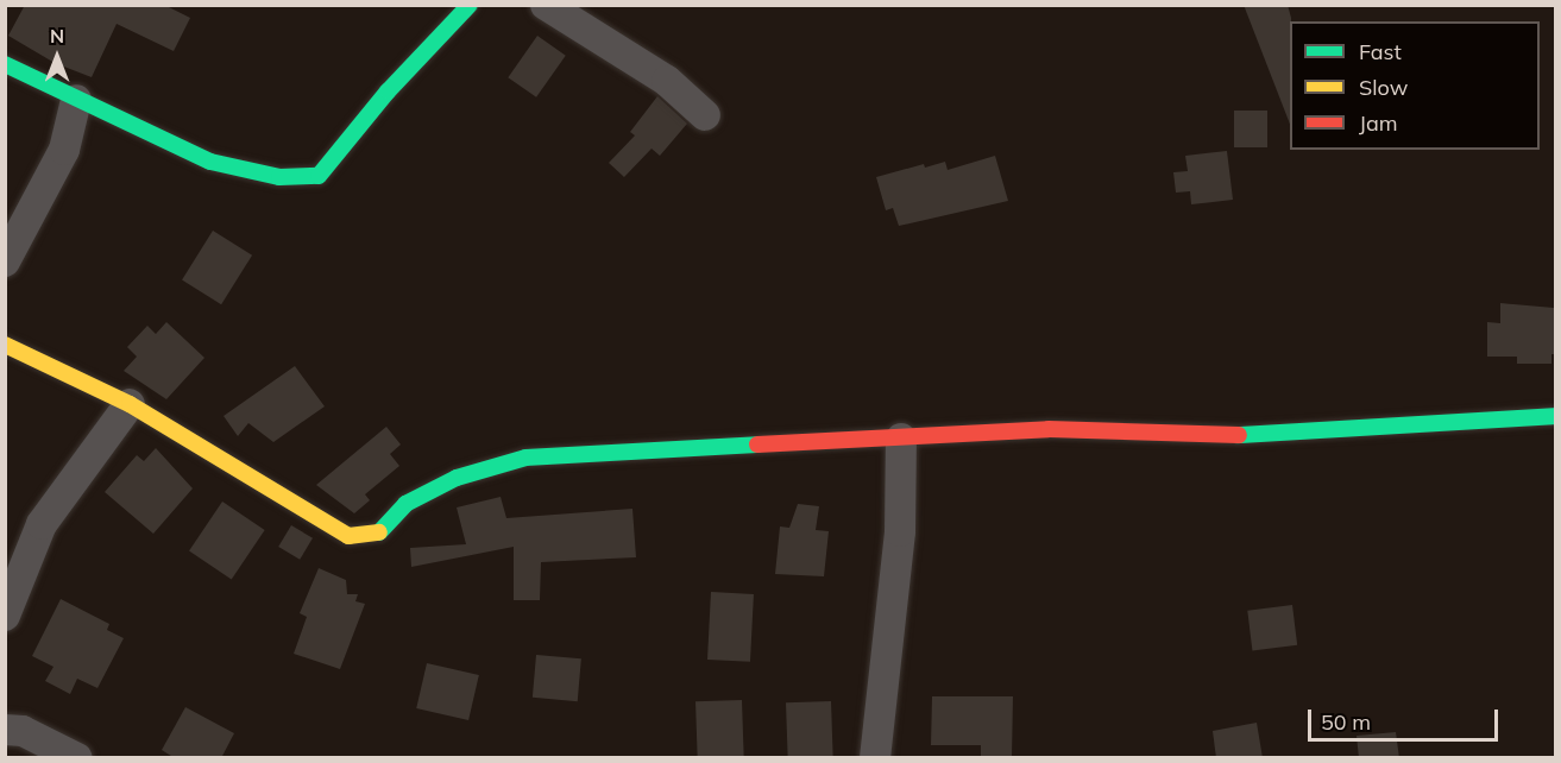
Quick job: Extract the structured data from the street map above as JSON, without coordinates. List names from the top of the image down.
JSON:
{
  "legend": ["Fast", "Slow", "Jam"],
  "scale_bar": "50 m",
  "north": "top"
}
